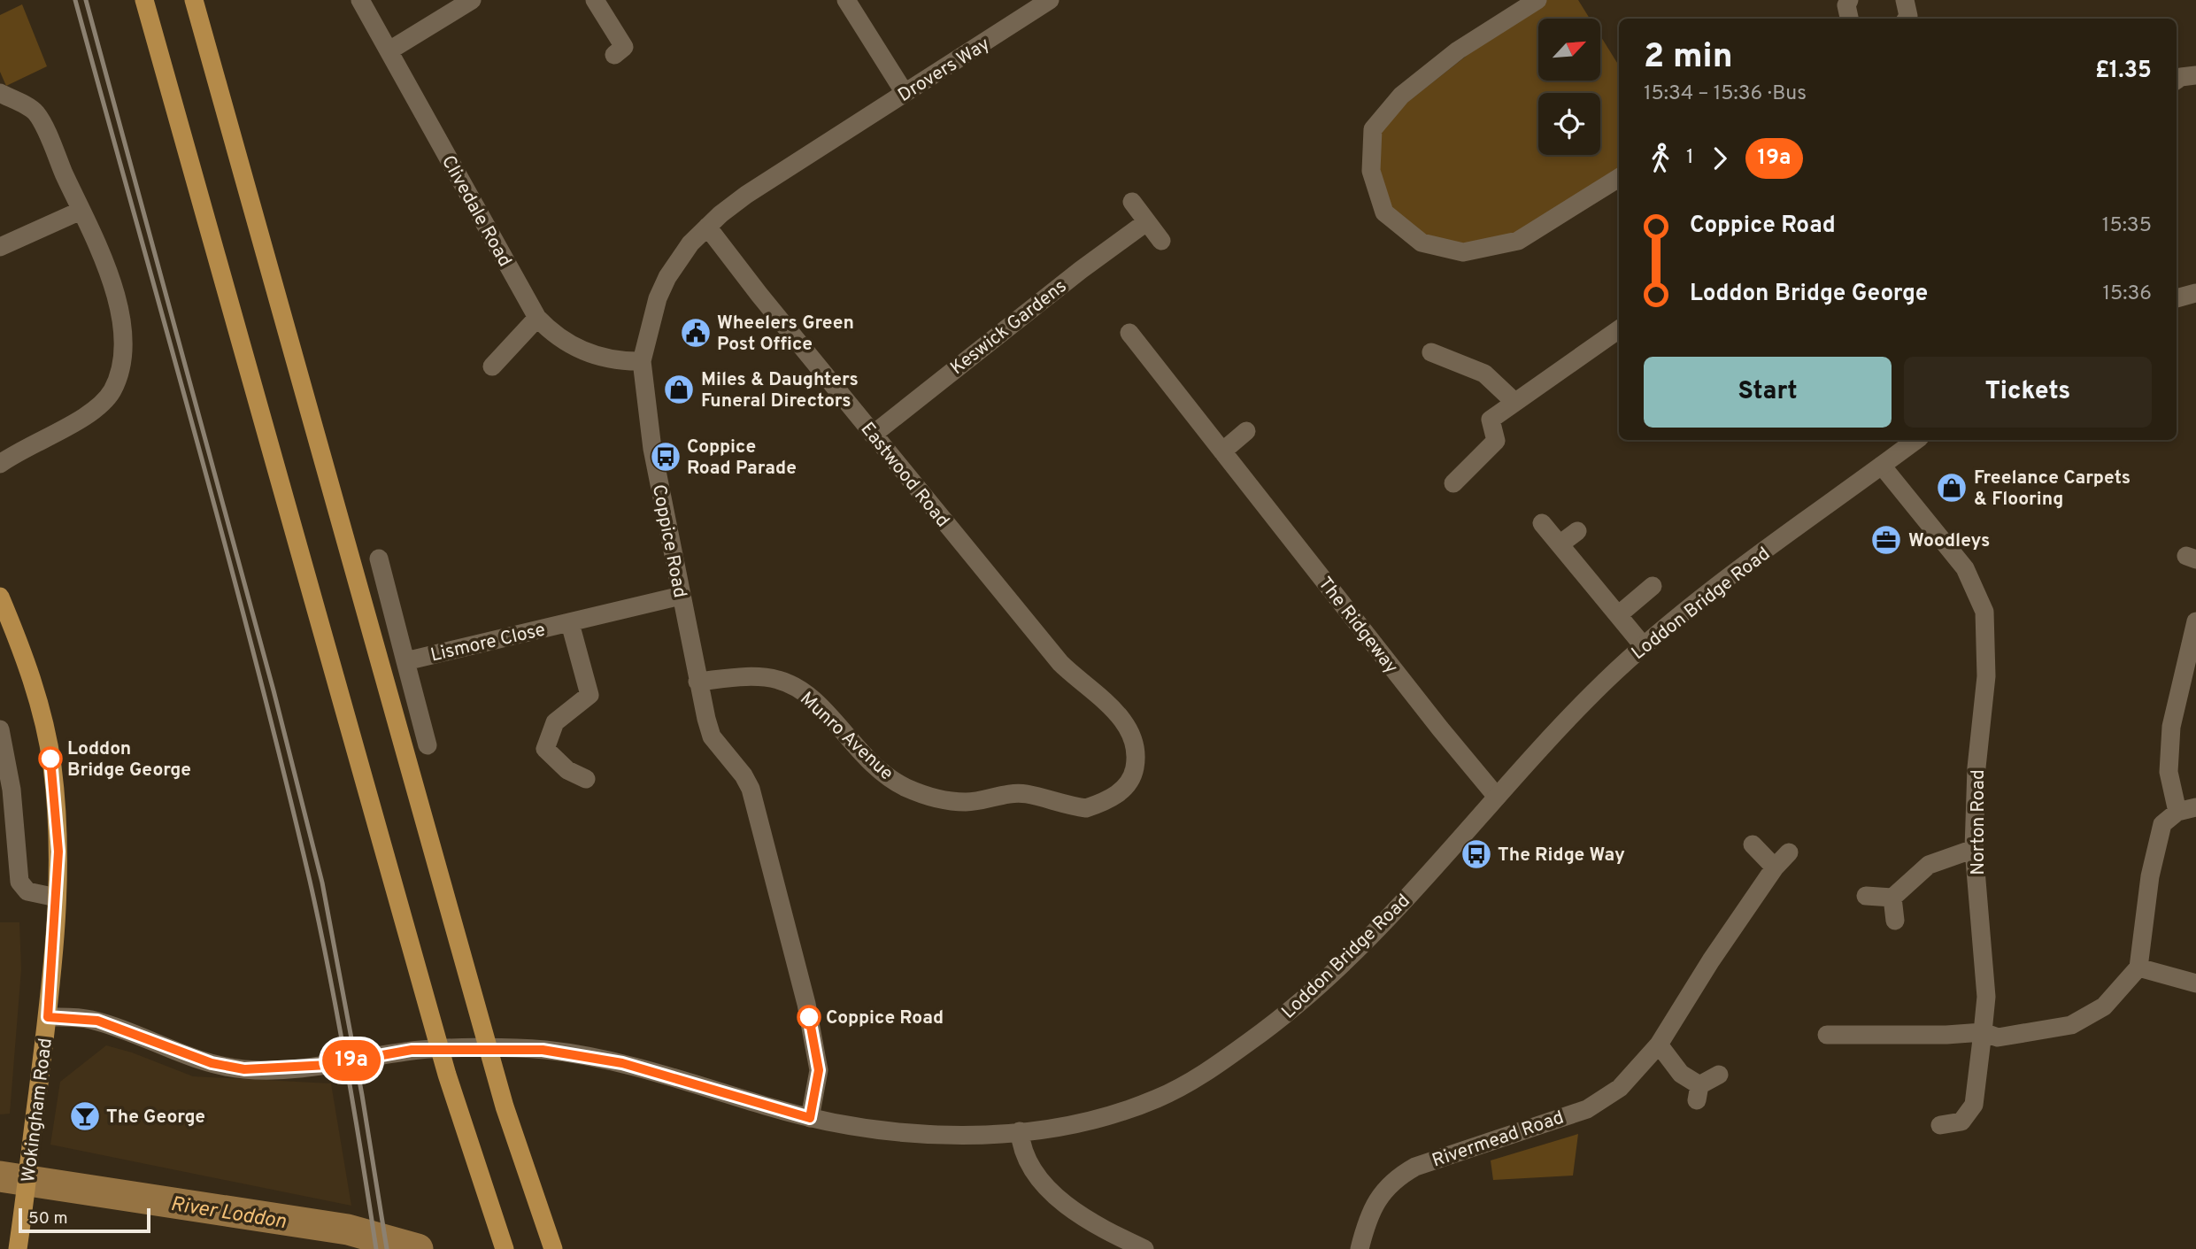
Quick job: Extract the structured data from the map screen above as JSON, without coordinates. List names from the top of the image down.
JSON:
{
  "streets": {
    "main road": ["Wokingham Road"],
    "street": [
      "Drovers Way",
      "Clivedale Road",
      "Keswick Gardens",
      "Eastwood Road",
      "Coppice Road",
      "Loddon Bridge Road",
      "The Ridgeway",
      "Lismore Close",
      "Munro Avenue",
      "Norton Road",
      "Rivermead Road"
    ]
  },
  "crossings": [
    ["Drovers Way", "Coppice Road"],
    ["Clivedale Road", "Coppice Road"],
    ["Keswick Gardens", "Eastwood Road"],
    ["Eastwood Road", "Coppice Road"],
    ["Eastwood Road", "Munro Avenue"],
    ["Coppice Road", "Loddon Bridge Road"],
    ["Coppice Road", "Lismore Close"],
    ["Coppice Road", "Munro Avenue"],
    ["Loddon Bridge Road", "The Ridgeway"],
    ["Loddon Bridge Road", "Norton Road"],
    ["Loddon Bridge Road", "Wokingham Road"]
  ],
  "water": ["River Loddon"],
  "places": {
    "public building": ["Wheelers Green Post Office"],
    "shop": ["Miles & Daughters Funeral Directors", "Freelance Carpets & Flooring"],
    "bus stop": ["Coppice Road Parade", "The Ridge Way"],
    "office": ["Woodleys"],
    "other": ["Loddon Bridge George", "Coppice Road"],
    "bar": ["The George"]
  },
  "lines": ["bus line 19a"],
  "scale_bar": "50 m",
  "north": "top right",
  "page": {
    "on_map": "19a",
    "heading": ["2 min", "15:34 – 15:36 · Bus", "£1.35"],
    "legs": ["1", "19a"],
    "list": [
      {
        "name": "Coppice Road",
        "value": "15:35"
      },
      {
        "name": "Loddon Bridge George",
        "value": "15:36"
      }
    ],
    "buttons": ["Start", "Tickets"],
    "scale": "50 m"
  }
}
